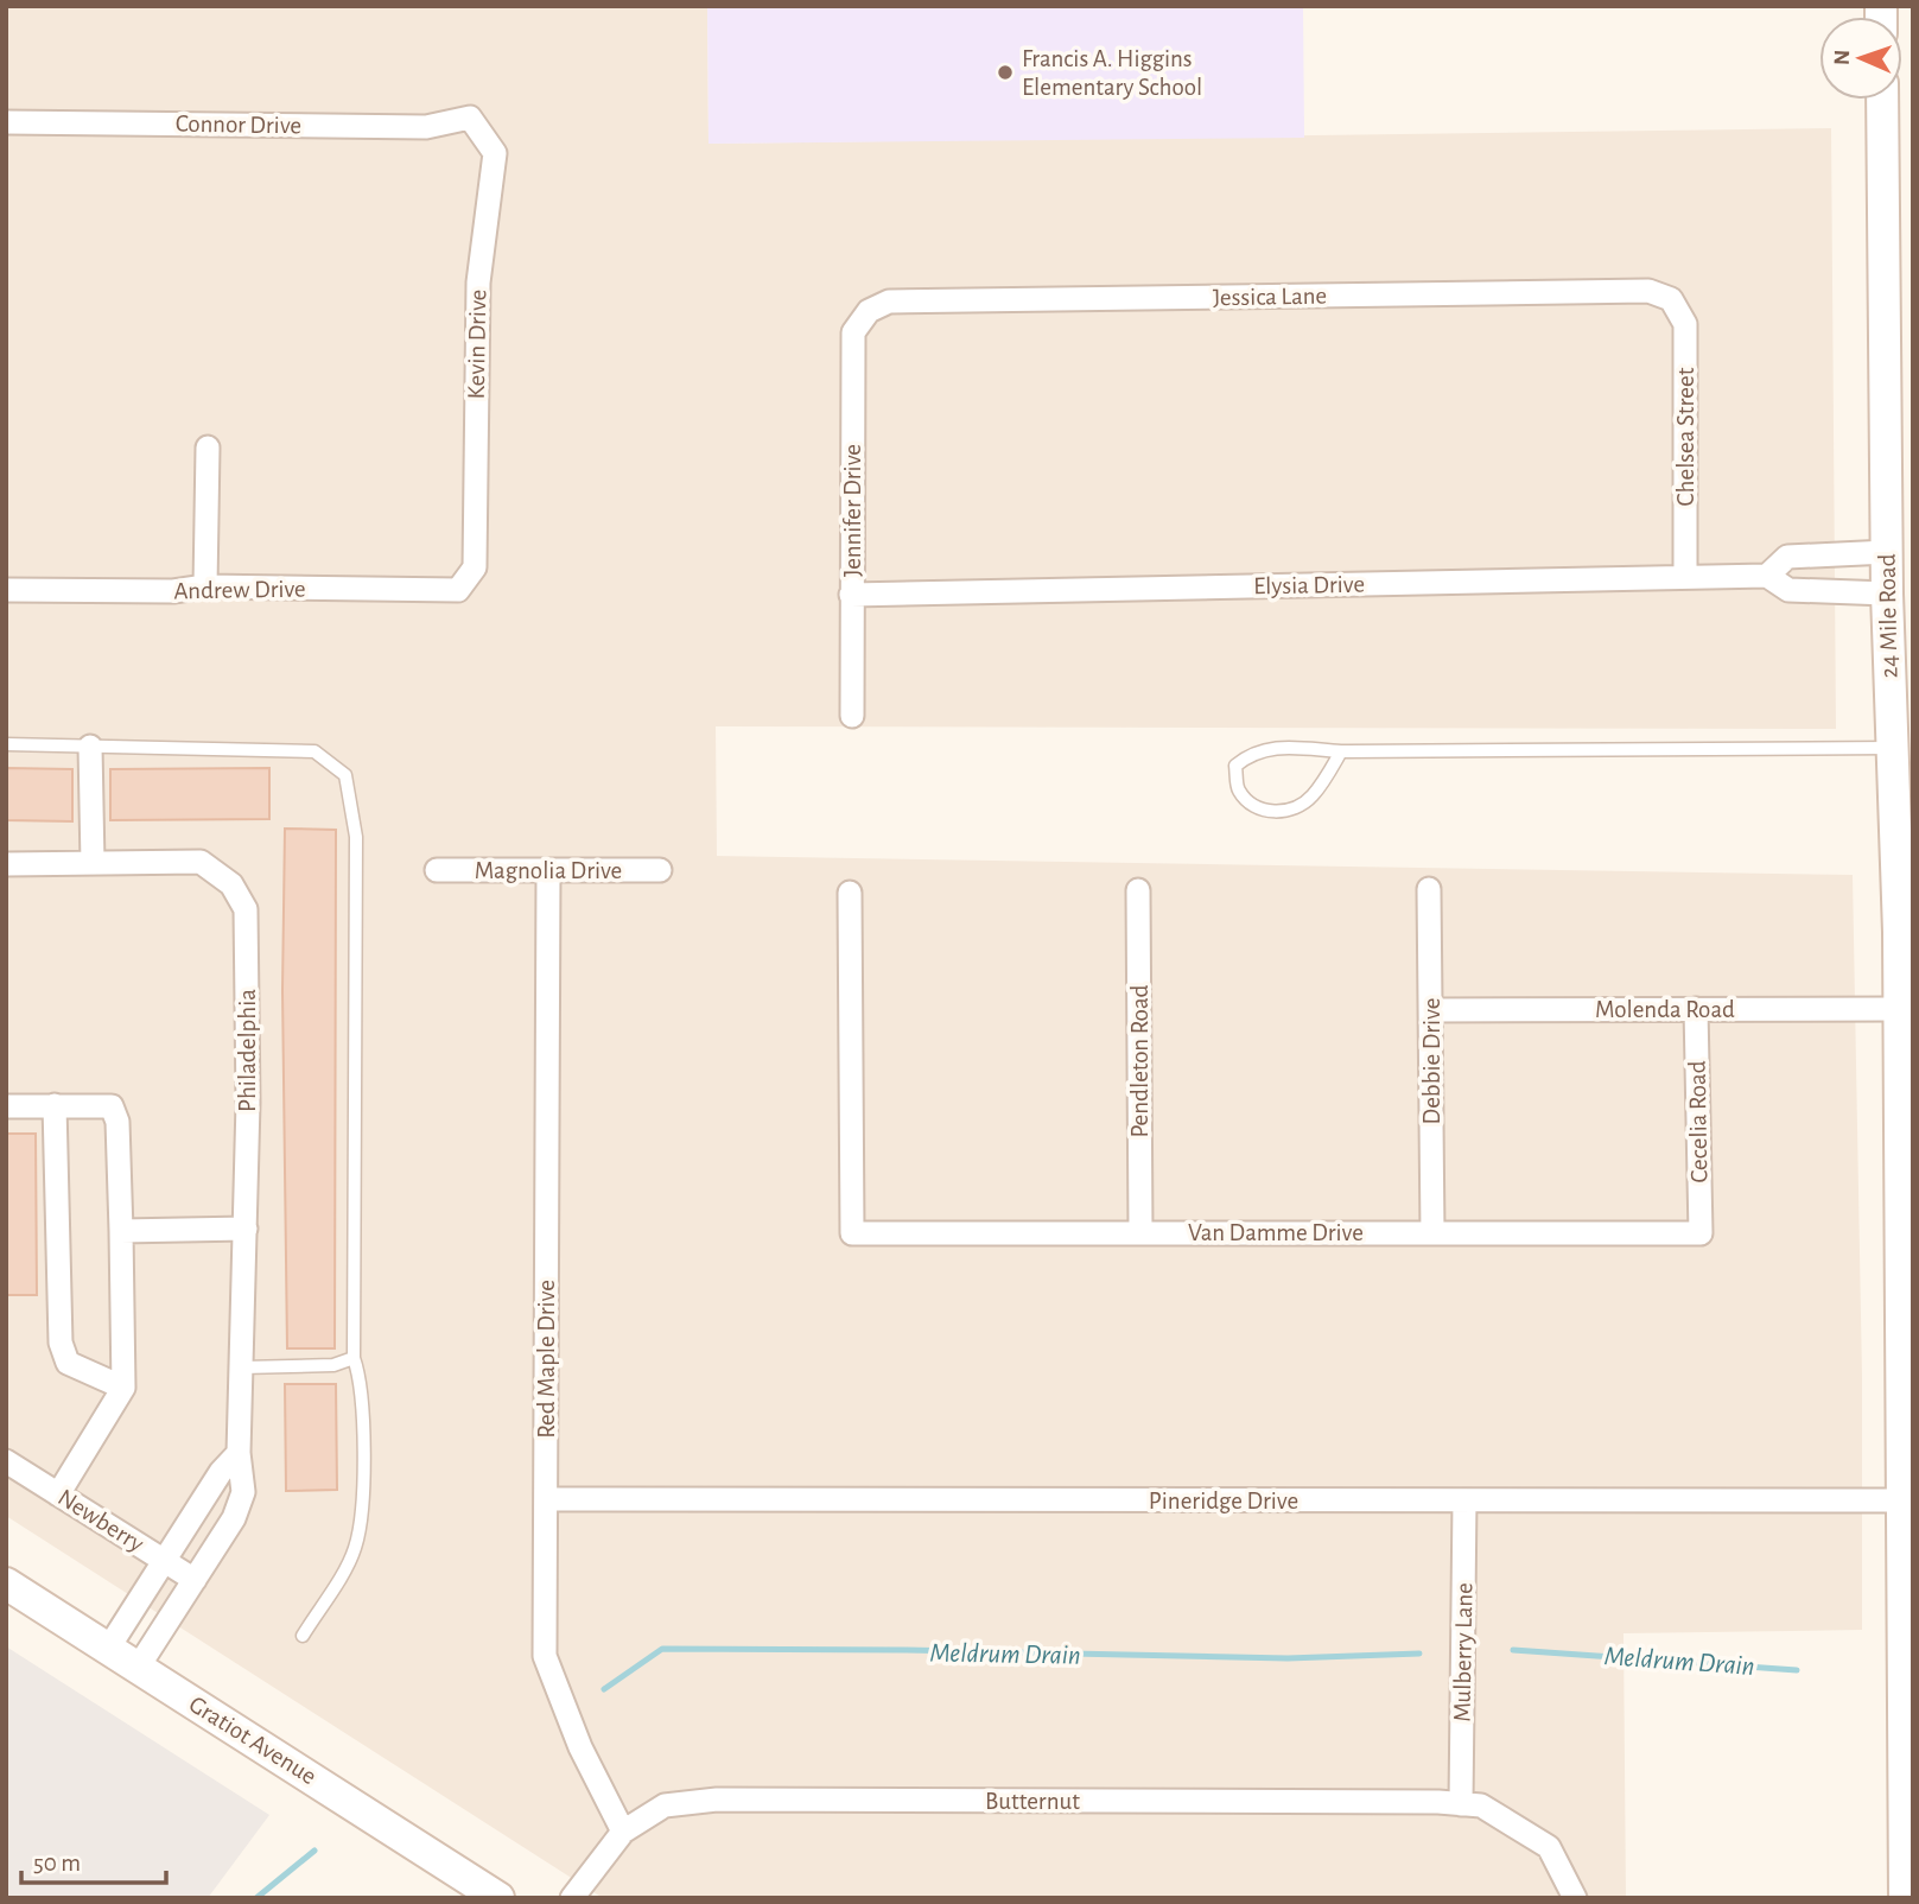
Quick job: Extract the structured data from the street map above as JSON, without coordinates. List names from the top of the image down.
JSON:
{
  "streets": {
    "street": [
      "Connor Drive",
      "Jessica Lane",
      "Kevin Drive",
      "Chelsea Street",
      "Jennifer Drive",
      "Elysia Drive",
      "Andrew Drive",
      "24 Mile Road",
      "Magnolia Drive",
      "Molenda Road",
      "Philadelphia",
      "Pendleton Road",
      "Debbie Drive",
      "Cecelia Road",
      "Van Damme Drive",
      "Red Maple Drive",
      "Pineridge Drive",
      "Newberry",
      "Mulberry Lane",
      "Gratiot Avenue",
      "Butternut"
    ]
  },
  "crossings": [
    ["Connor Drive", "Kevin Drive"],
    ["Jessica Lane", "Chelsea Street"],
    ["Jessica Lane", "Jennifer Drive"],
    ["Kevin Drive", "Andrew Drive"],
    ["Chelsea Street", "Elysia Drive"],
    ["Jennifer Drive", "Elysia Drive"],
    ["Elysia Drive", "24 Mile Road"],
    ["24 Mile Road", "Molenda Road"],
    ["24 Mile Road", "Pineridge Drive"],
    ["Magnolia Drive", "Red Maple Drive"],
    ["Molenda Road", "Debbie Drive"],
    ["Molenda Road", "Cecelia Road"],
    ["Philadelphia", "Newberry"],
    ["Philadelphia", "Gratiot Avenue"],
    ["Pendleton Road", "Van Damme Drive"],
    ["Debbie Drive", "Van Damme Drive"],
    ["Cecelia Road", "Van Damme Drive"],
    ["Red Maple Drive", "Pineridge Drive"],
    ["Red Maple Drive", "Butternut"],
    ["Pineridge Drive", "Mulberry Lane"],
    ["Mulberry Lane", "Butternut"]
  ],
  "water": ["Meldrum Drain"],
  "places": ["Francis A. Higgins Elementary School"],
  "scale_bar": "50 m",
  "north": "left"
}
